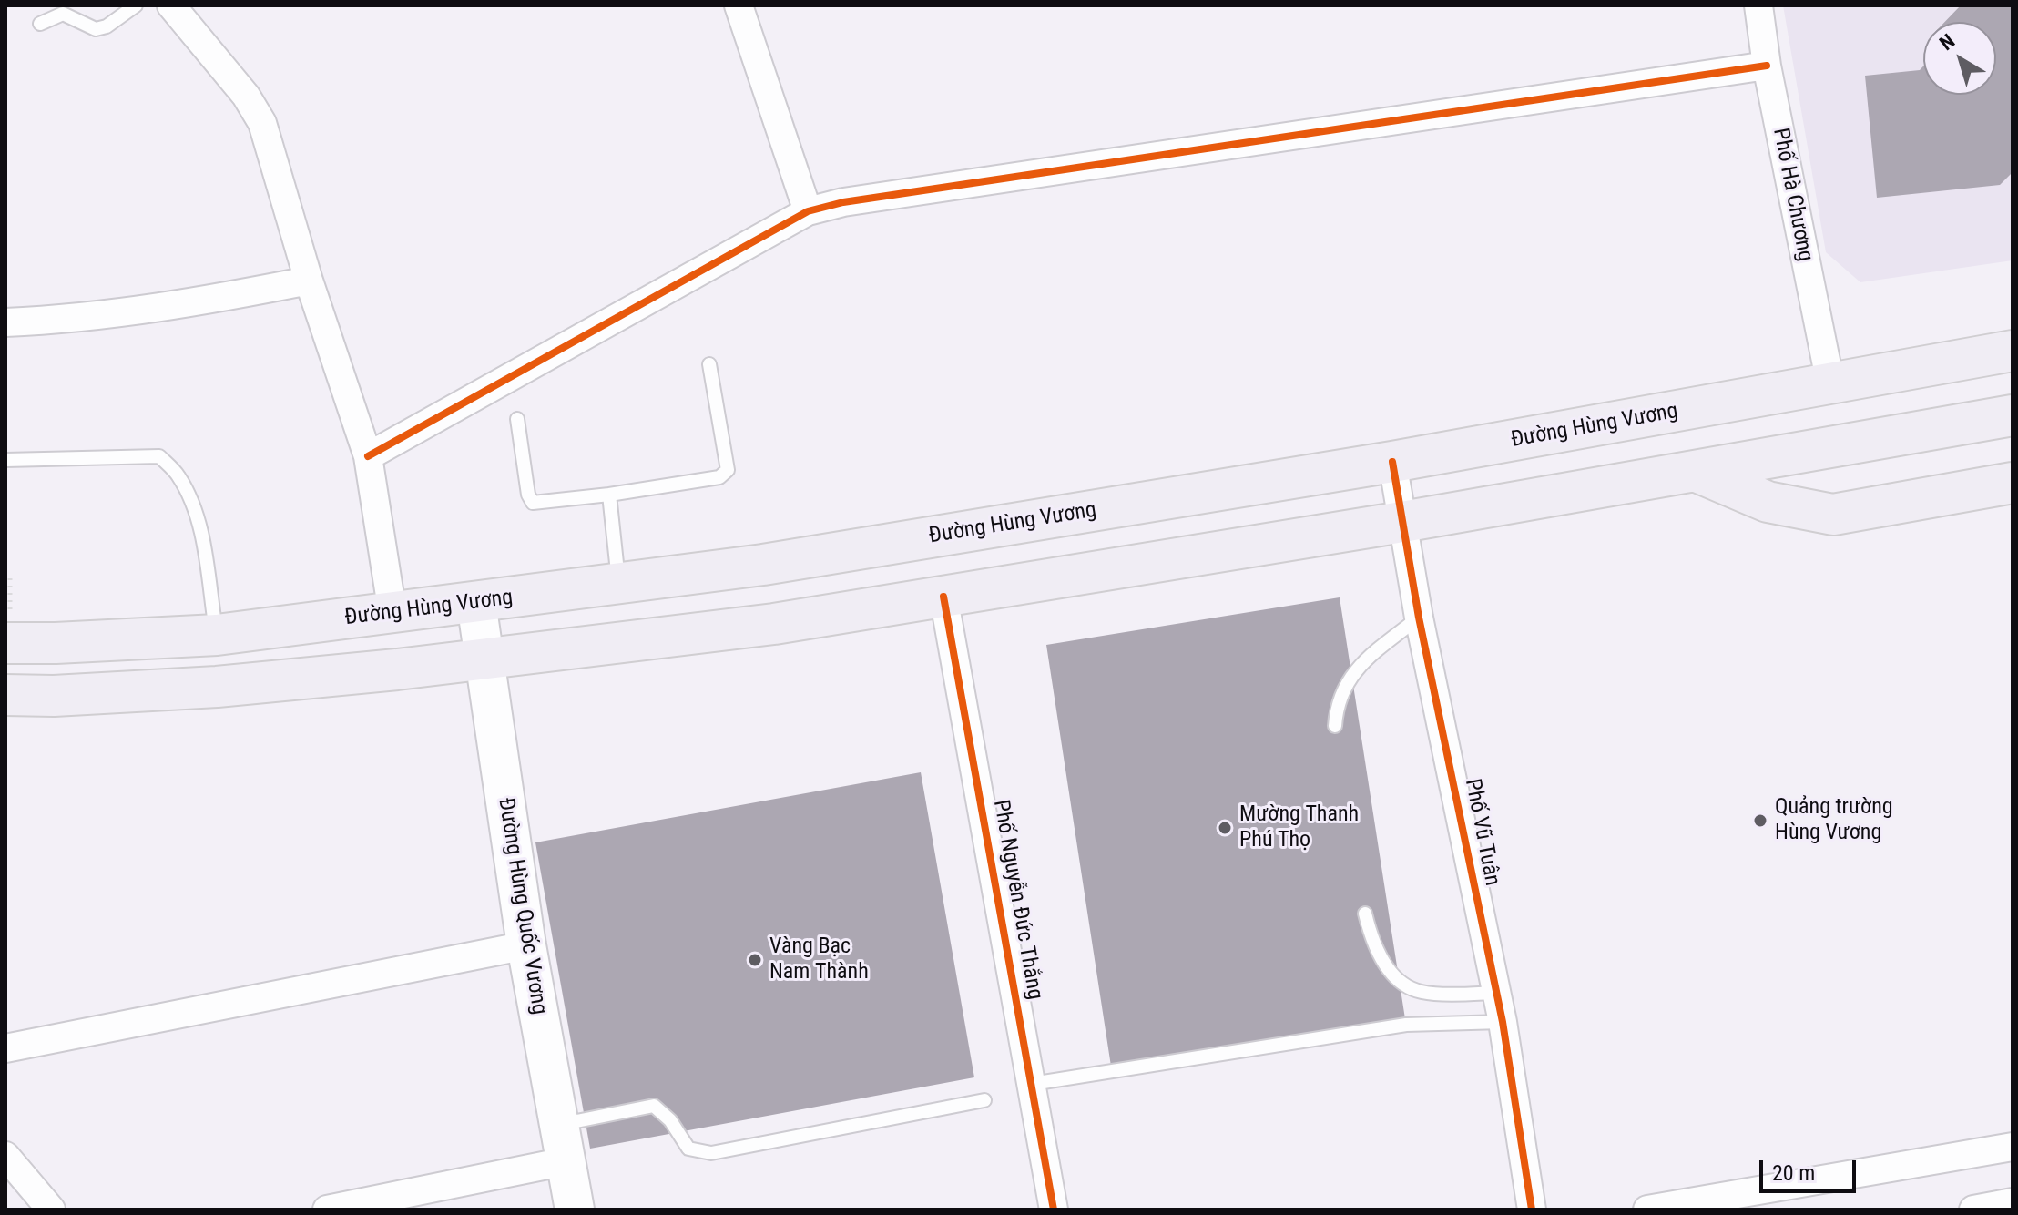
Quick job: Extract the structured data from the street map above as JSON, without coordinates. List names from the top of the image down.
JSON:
{
  "streets": {
    "main road": ["Đường Hùng Vương"],
    "street": [
      "Phố Hà Chương",
      "Phố Vũ Tuân",
      "Phố Nguyễn Đức Thắng",
      "Đường Hùng Quốc Vương"
    ]
  },
  "crossings": [
    ["Phố Hà Chương", "Đường Hùng Vương"],
    ["Đường Hùng Vương", "Phố Vũ Tuân"],
    ["Đường Hùng Vương", "Đường Hùng Quốc Vương"]
  ],
  "places": ["Quảng trường Hùng Vương", "Mường Thanh Phú Thọ", "Vàng Bạc Nam Thành"],
  "scale_bar": "20 m",
  "north": "top left"
}
